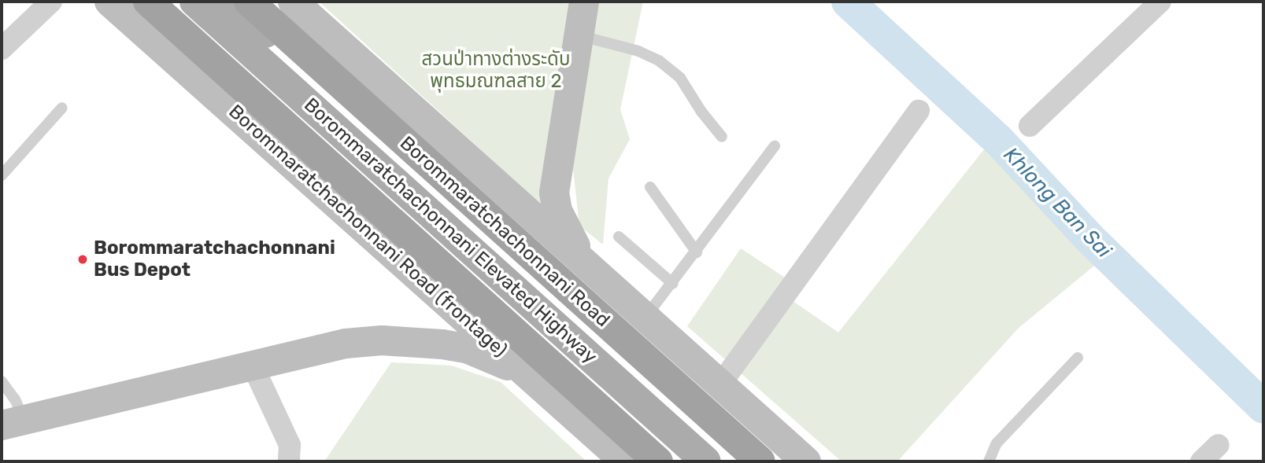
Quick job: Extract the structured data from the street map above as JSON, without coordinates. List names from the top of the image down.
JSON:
{
  "streets": {
    "highway": ["Borommaratchachonnani Road"],
    "main road": ["Borommaratchachonnani Road (frontage)", "Borommaratchachonnani Elevated Highway"]
  },
  "water": ["Khlong Ban Sai"],
  "parks": ["สวนป่าทางต่างระดับ พุทธมณฑลสาย 2"],
  "places": ["Borommaratchachonnani Bus Depot"]
}
